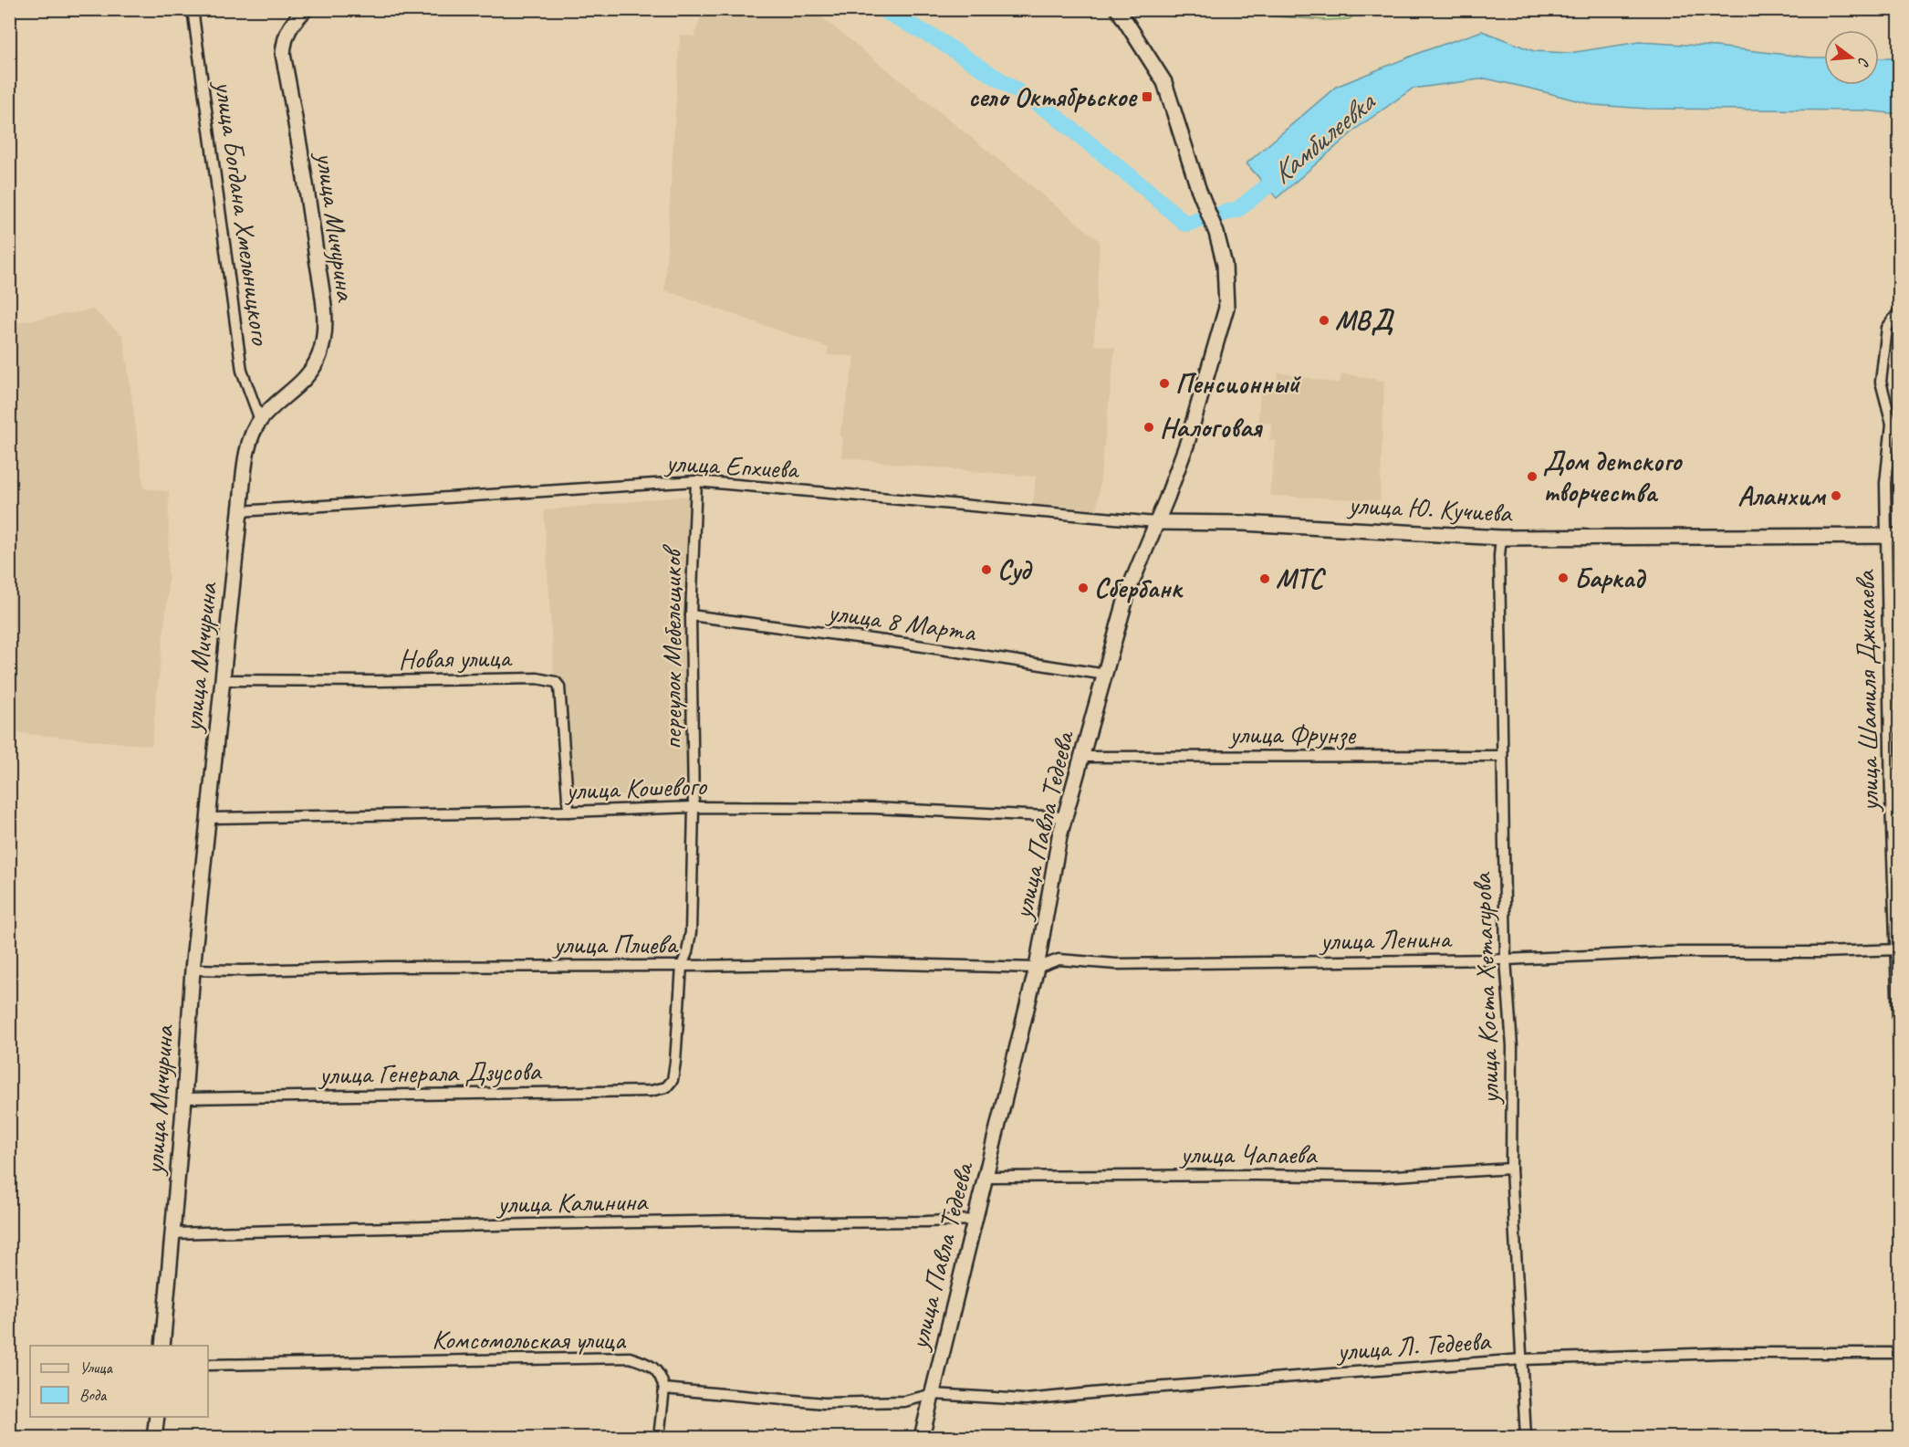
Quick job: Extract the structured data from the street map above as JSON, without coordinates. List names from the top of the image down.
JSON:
{
  "streets": {
    "street": [
      "улица Богдана Хмельницкого",
      "улица Мичурина",
      "улица Епхиева",
      "улица Ю. Кучиева",
      "улица 8 Марта",
      "переулок Мебельщиков",
      "Новая улица",
      "улица Шамиля Джикаева",
      "улица Фрунзе",
      "улица Кошевого",
      "улица Павла Тедеева",
      "улица Ленина",
      "улица Плиева",
      "улица Коста Хетагурова",
      "улица Генерала Дзусова",
      "улица Чапаева",
      "улица Калинина",
      "Комсомольская улица",
      "улица Л. Тедеева"
    ]
  },
  "crossings": [
    ["улица Богдана Хмельницкого", "улица Мичурина"],
    ["улица Мичурина", "улица Епхиева"],
    ["улица Мичурина", "Новая улица"],
    ["улица Мичурина", "улица Кошевого"],
    ["улица Мичурина", "улица Плиева"],
    ["улица Мичурина", "улица Генерала Дзусова"],
    ["улица Мичурина", "улица Калинина"],
    ["улица Епхиева", "улица Ю. Кучиева"],
    ["улица Епхиева", "переулок Мебельщиков"],
    ["улица Епхиева", "улица Павла Тедеева"],
    ["улица Ю. Кучиева", "улица Шамиля Джикаева"],
    ["улица Ю. Кучиева", "улица Павла Тедеева"],
    ["улица Ю. Кучиева", "улица Коста Хетагурова"],
    ["улица 8 Марта", "переулок Мебельщиков"],
    ["улица 8 Марта", "улица Павла Тедеева"],
    ["переулок Мебельщиков", "улица Кошевого"],
    ["переулок Мебельщиков", "улица Плиева"],
    ["переулок Мебельщиков", "улица Генерала Дзусова"],
    ["Новая улица", "улица Кошевого"],
    ["улица Шамиля Джикаева", "улица Ленина"],
    ["улица Фрунзе", "улица Павла Тедеева"],
    ["улица Фрунзе", "улица Коста Хетагурова"],
    ["улица Кошевого", "улица Павла Тедеева"],
    ["улица Павла Тедеева", "улица Ленина"],
    ["улица Павла Тедеева", "улица Плиева"],
    ["улица Павла Тедеева", "улица Чапаева"],
    ["улица Павла Тедеева", "улица Калинина"],
    ["улица Павла Тедеева", "улица Л. Тедеева"],
    ["улица Ленина", "улица Плиева"],
    ["улица Ленина", "улица Коста Хетагурова"],
    ["улица Коста Хетагурова", "улица Чапаева"],
    ["улица Коста Хетагурова", "улица Л. Тедеева"]
  ],
  "water": ["Камбилеевка"],
  "places": {
    "transit": ["село Октябрьское"],
    "other": [
      "МВД",
      "Пенсионный",
      "Налоговая",
      "Дом детского творчества",
      "Аланхим",
      "Суд",
      "Баркад",
      "МТС",
      "Сбербанк"
    ]
  },
  "legend": ["Улица", "Вода"],
  "north": "right"
}
